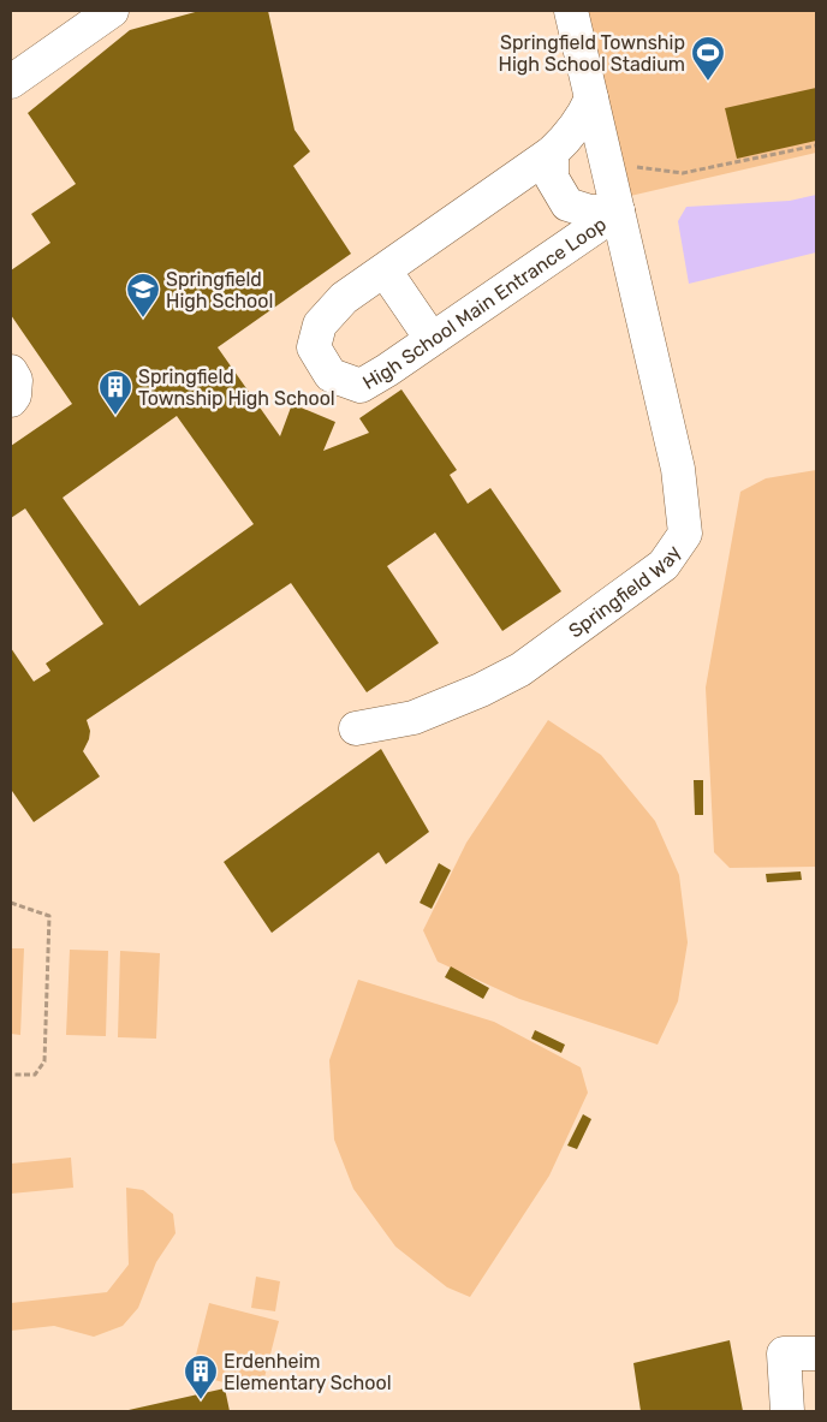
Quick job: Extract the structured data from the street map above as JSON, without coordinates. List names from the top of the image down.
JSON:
{
  "streets": {
    "lane": ["High School Main Entrance Loop", "Springfield Way"]
  },
  "crossings": [
    ["High School Main Entrance Loop", "Springfield Way"]
  ],
  "places": {
    "sports": ["Springfield Township High School Stadium"],
    "school or university": ["Springfield High School"],
    "building": ["Springfield Township High School", "Erdenheim Elementary School"]
  }
}
